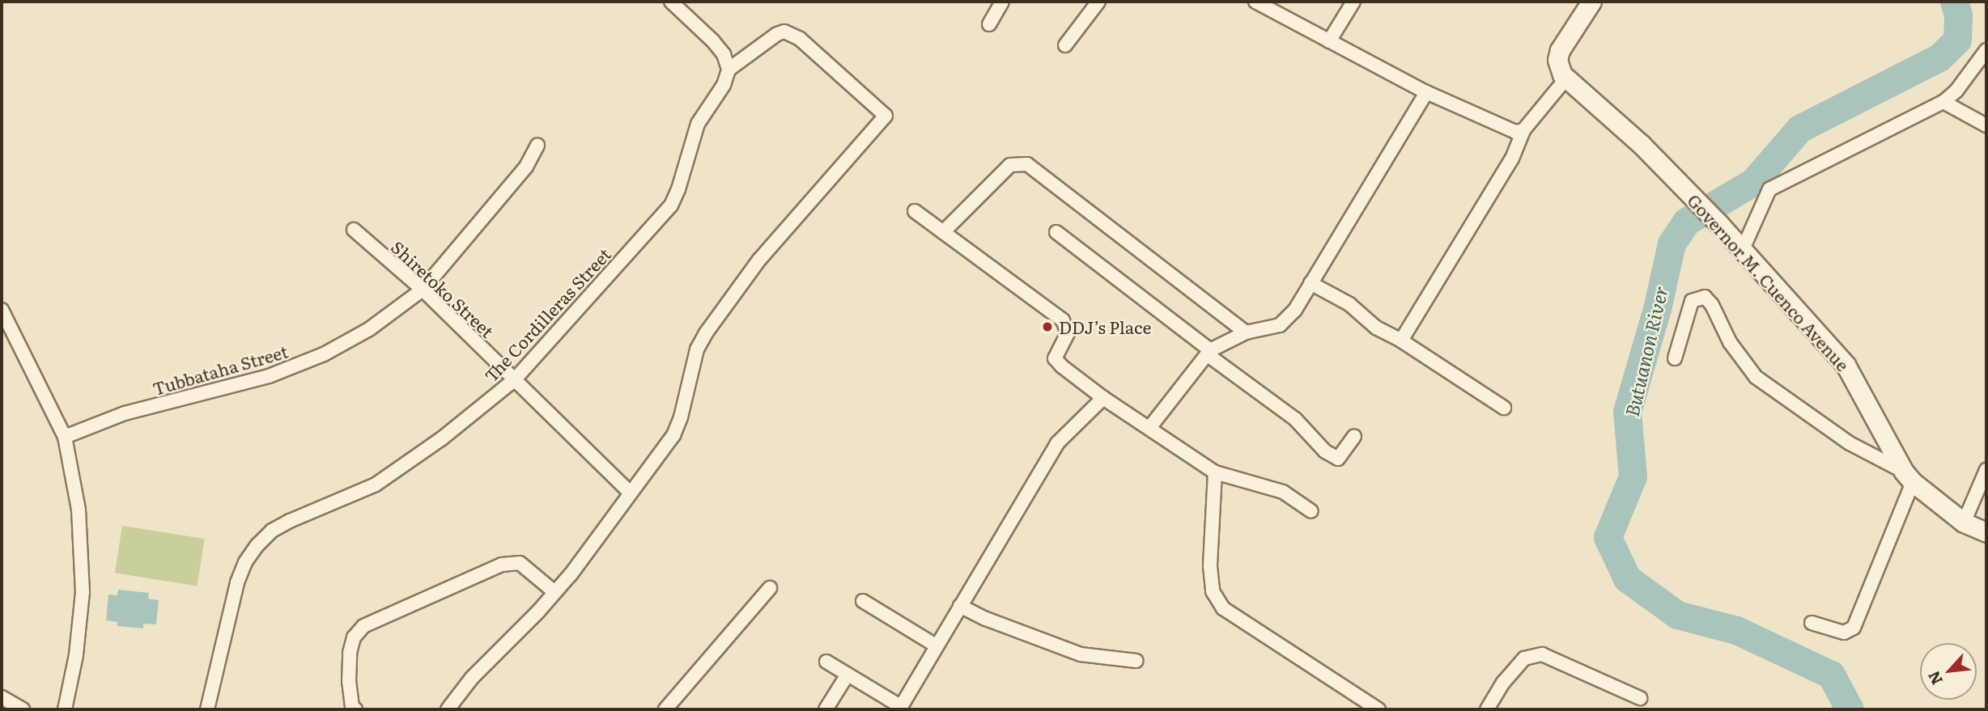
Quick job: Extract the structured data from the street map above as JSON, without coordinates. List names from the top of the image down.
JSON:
{
  "streets": {
    "main road": ["Governor M. Cuenco Avenue"],
    "street": ["Shiretoko Street", "The Cordilleras Street", "Tubbataha Street"]
  },
  "crossings": [
    ["Shiretoko Street", "The Cordilleras Street"],
    ["Shiretoko Street", "Tubbataha Street"]
  ],
  "water": ["Butuanon River"],
  "places": ["DDJ’s Place"],
  "north": "bottom left"
}
